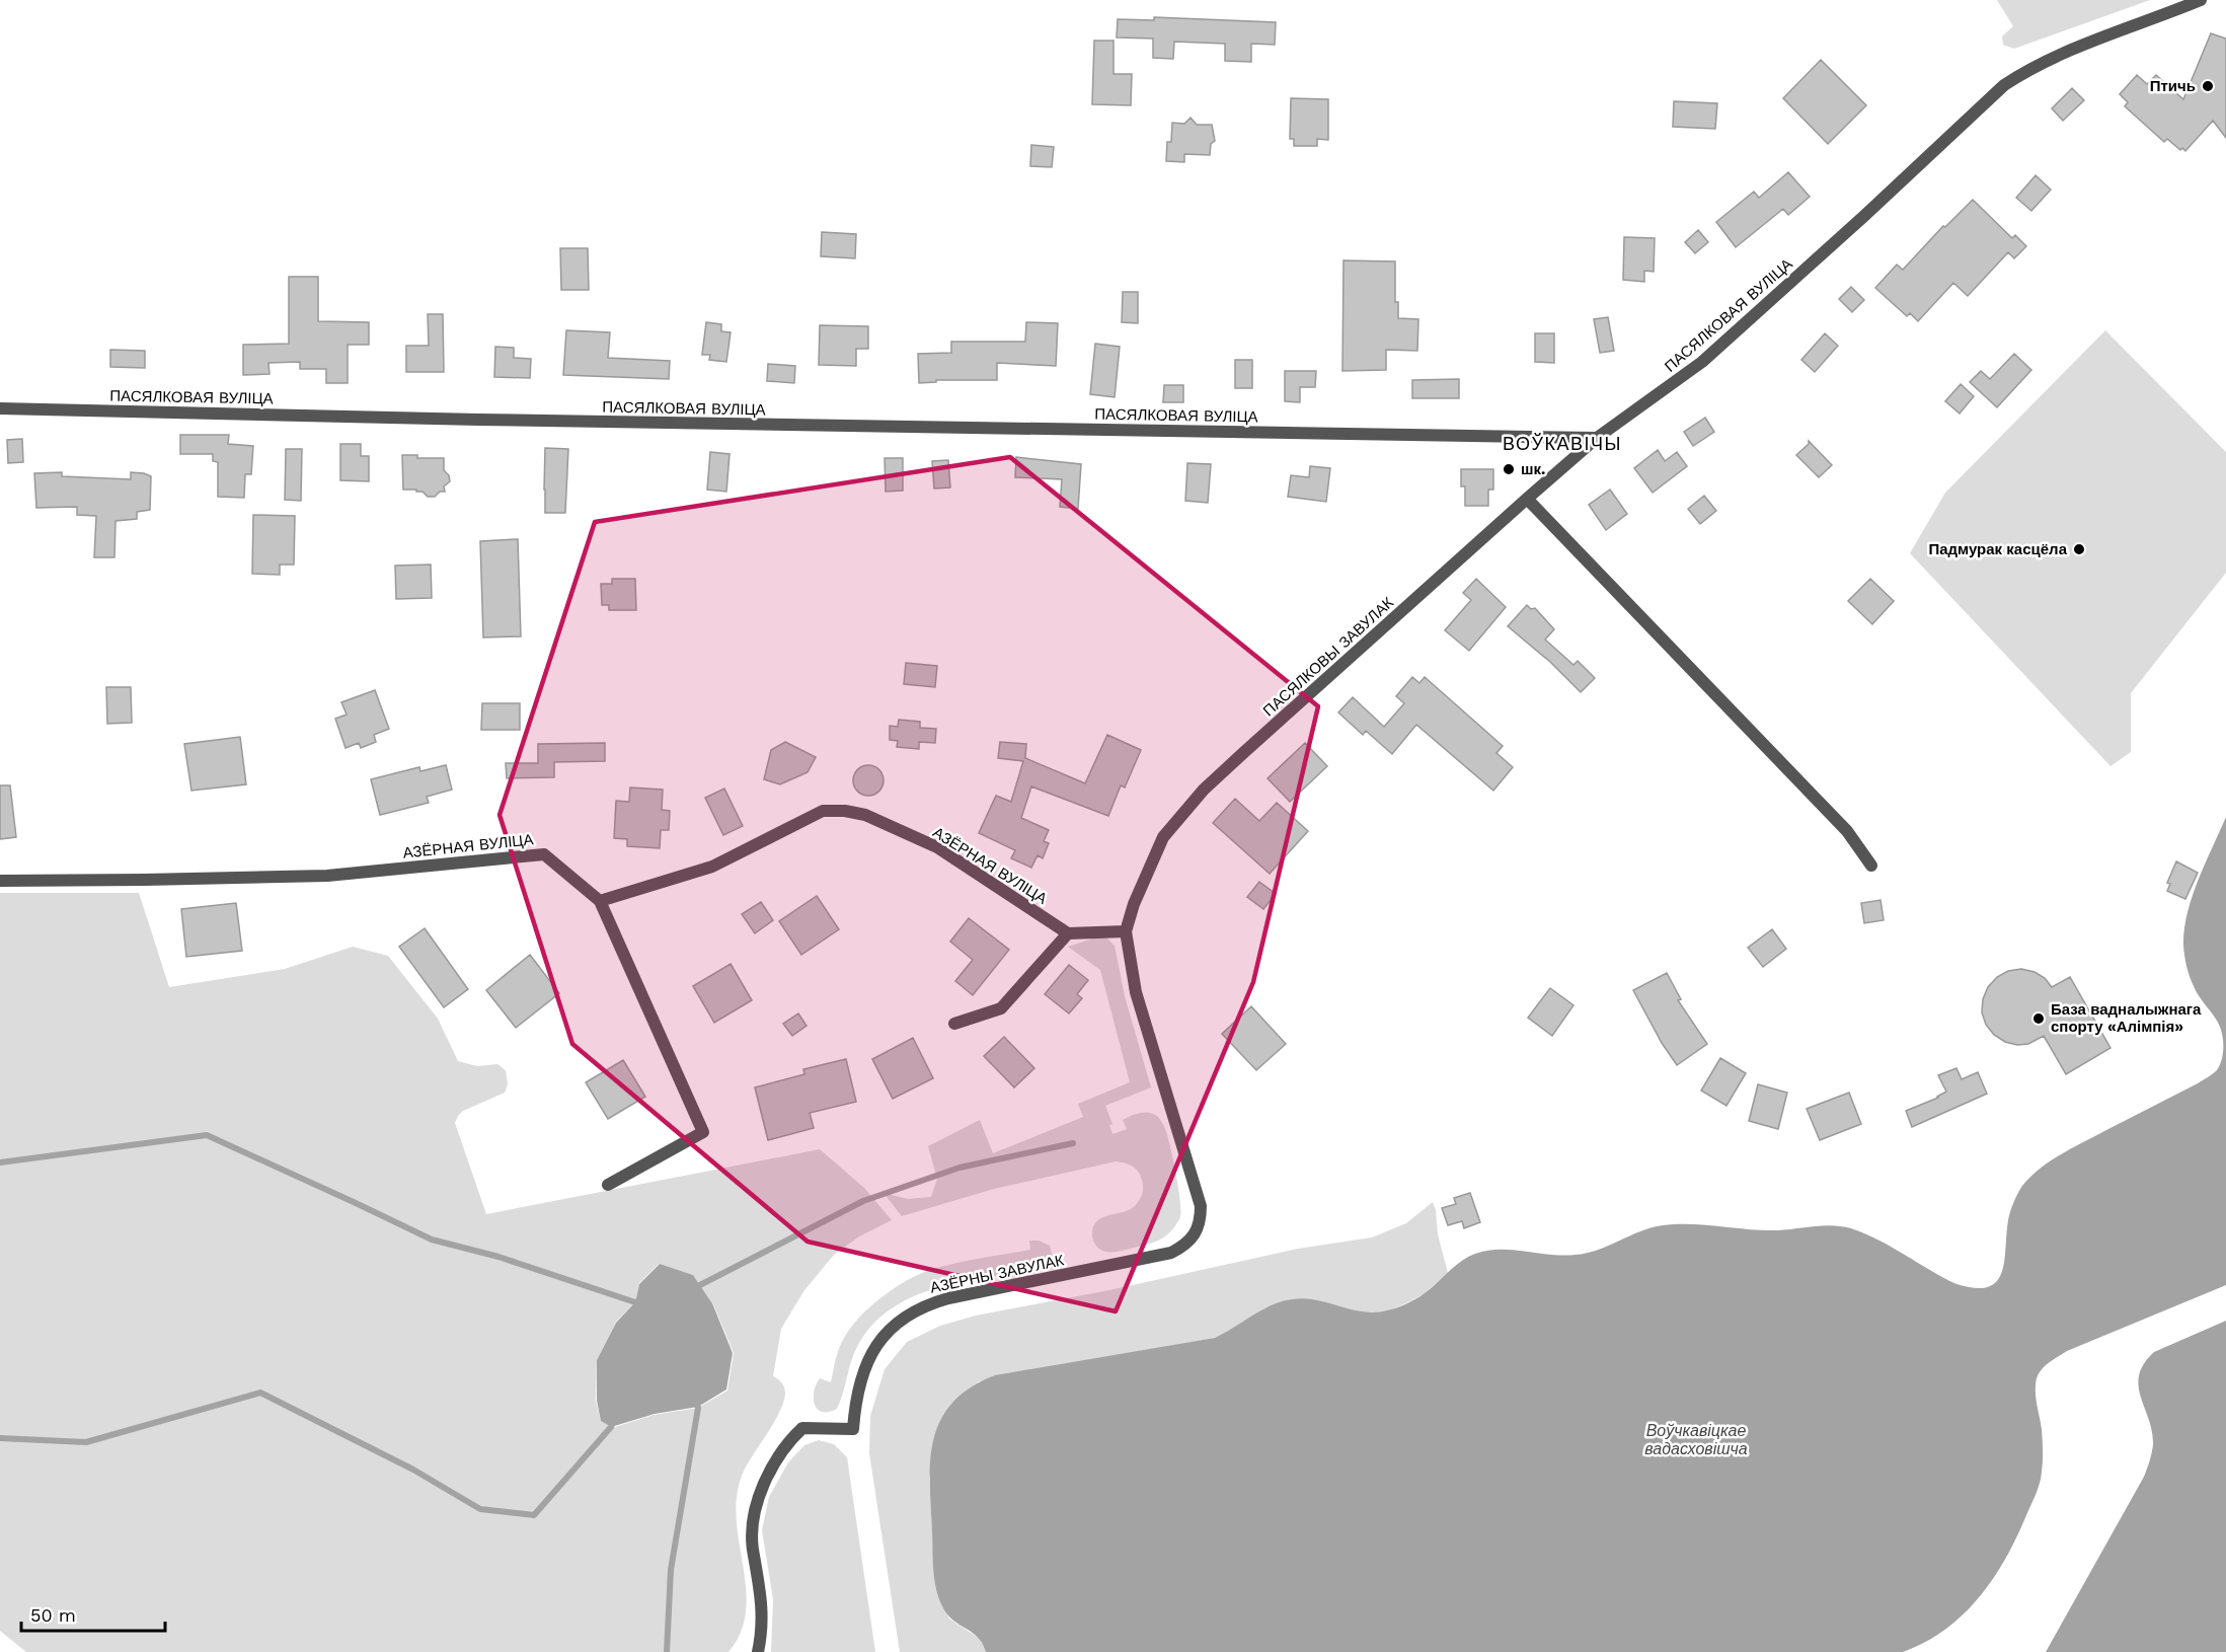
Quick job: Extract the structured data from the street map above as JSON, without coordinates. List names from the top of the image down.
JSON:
{
  "streets": {
    "street": [
      "ПАСЯЛКОВАЯ ВУЛІЦА",
      "ПАСЯЛКОВЫ ЗАВУЛАК",
      "АЗЁРНАЯ ВУЛІЦА",
      "АЗЁРНЫ ЗАВУЛАК"
    ]
  },
  "crossings": [
    ["ПАСЯЛКОВАЯ ВУЛІЦА", "ПАСЯЛКОВЫ ЗАВУЛАК"],
    ["ПАСЯЛКОВЫ ЗАВУЛАК", "АЗЁРНЫ ЗАВУЛАК"]
  ],
  "districts": ["ВОЎКАВІЧЫ"],
  "water": ["Воўчкавіцкае вадасховішча"],
  "places": [
    "Птичь",
    "шк.",
    "Падмурак касцёла",
    "База вадналыжнага спорту «Алімпія»"
  ],
  "scale_bar": "50 m"
}
